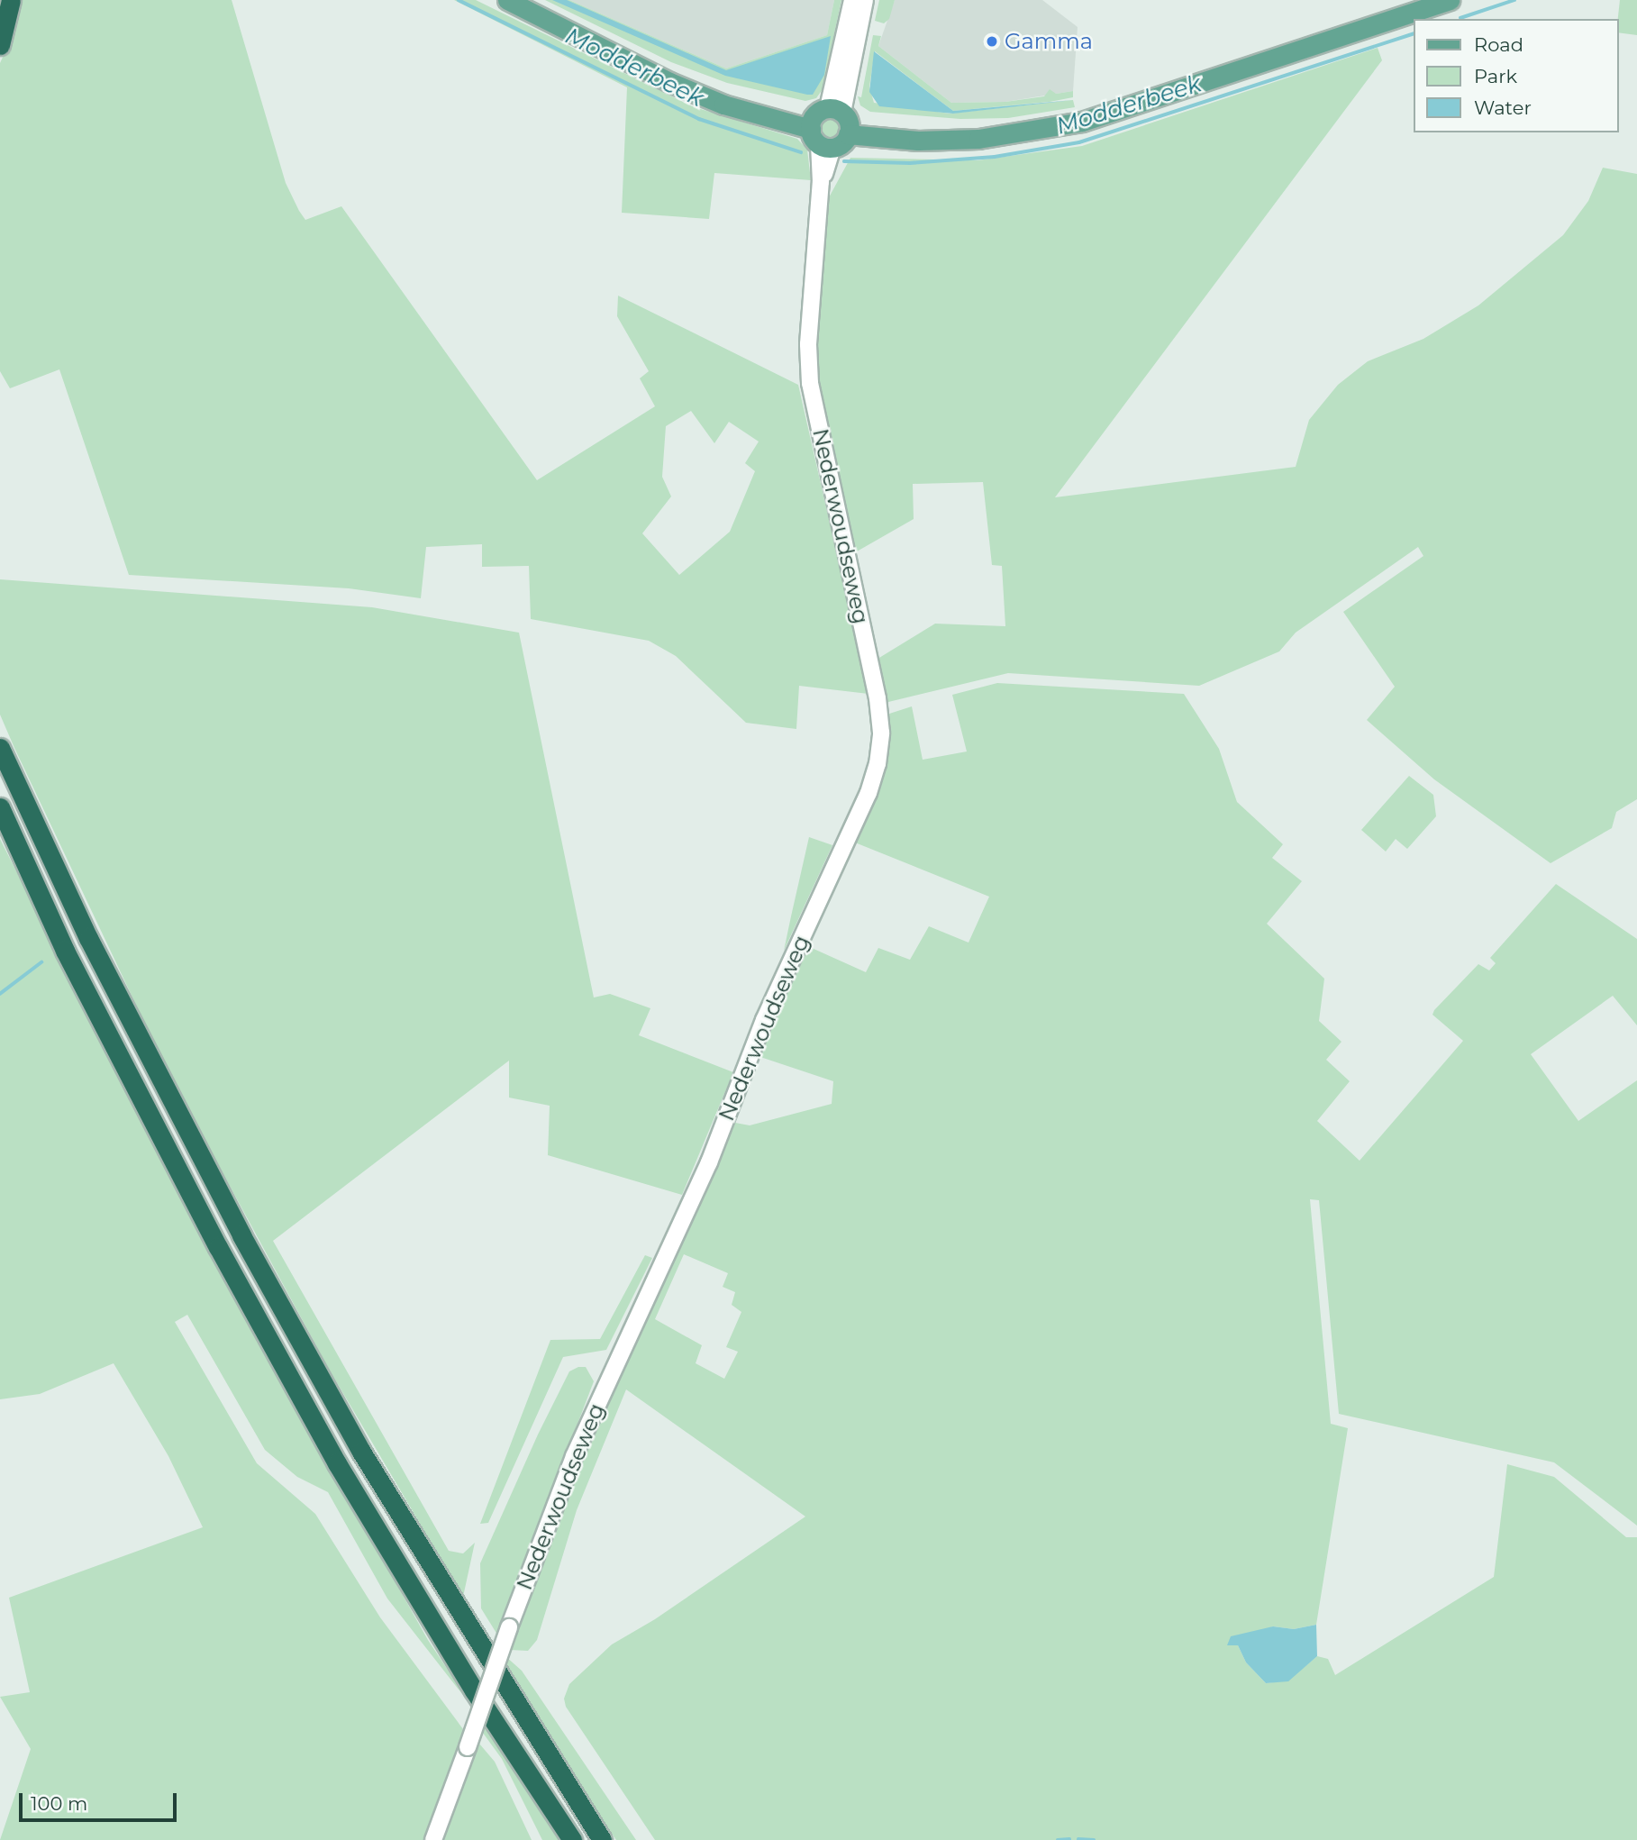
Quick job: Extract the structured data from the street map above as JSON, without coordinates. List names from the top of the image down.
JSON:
{
  "streets": {
    "street": ["Nederwoudseweg"]
  },
  "water": ["Modderbeek"],
  "places": ["Gamma"],
  "legend": ["Road", "Park", "Water"],
  "scale_bar": "100 m"
}
